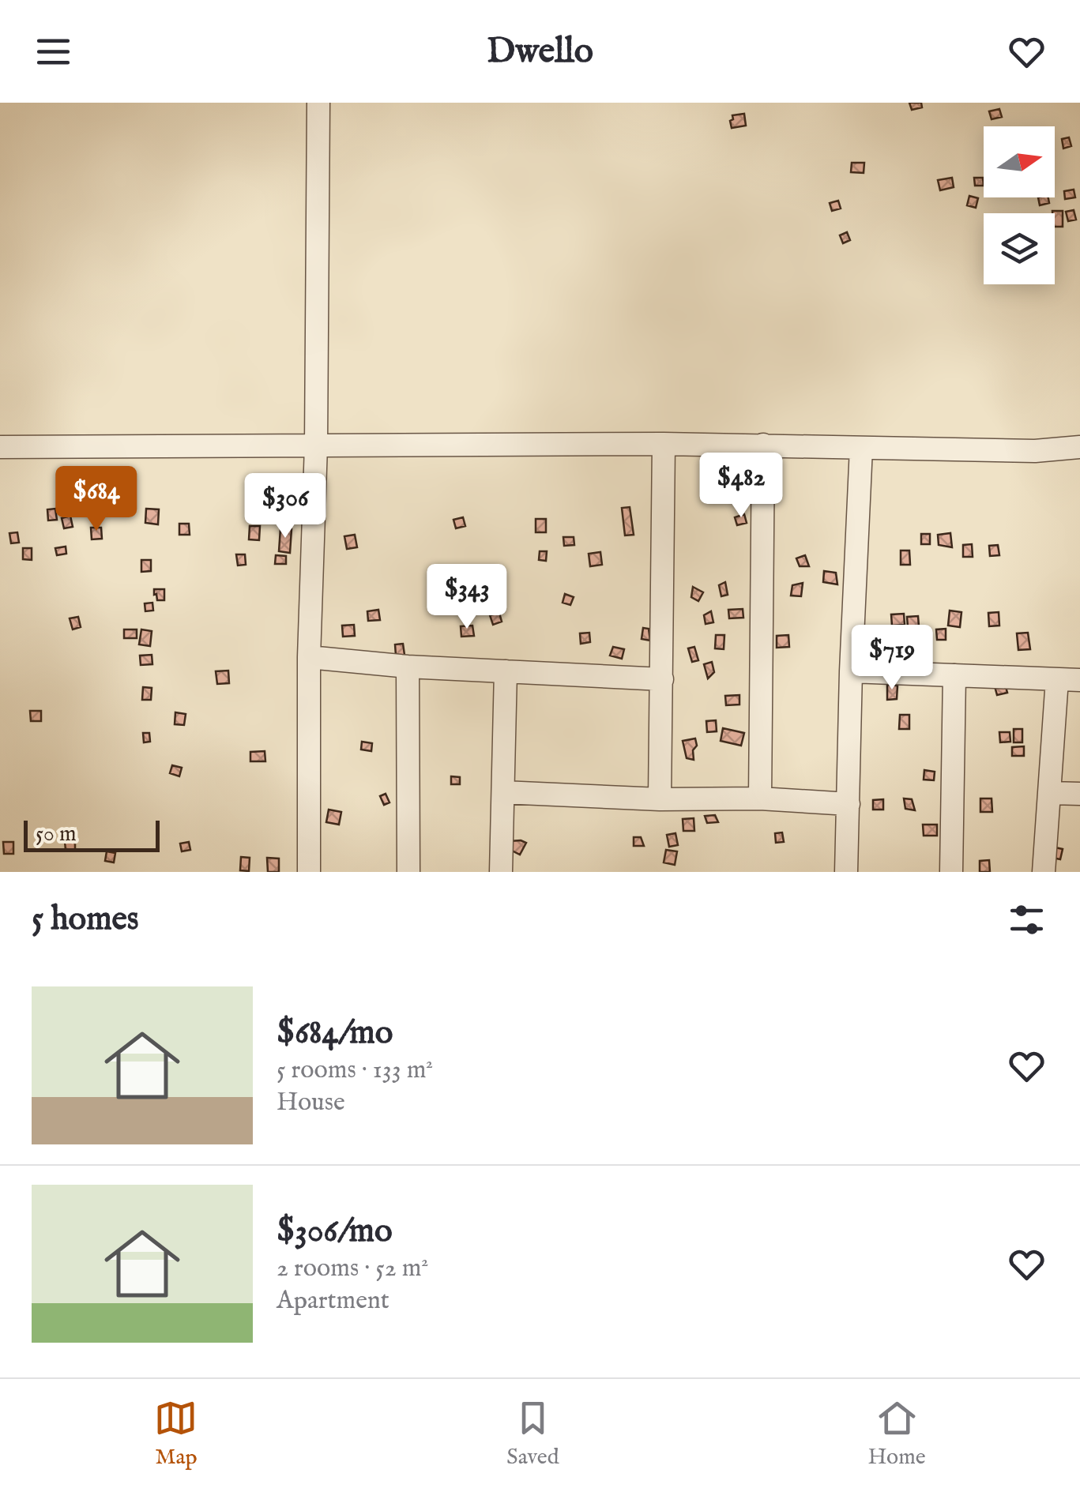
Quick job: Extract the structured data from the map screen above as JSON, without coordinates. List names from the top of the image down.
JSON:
{
  "scale_bar": "50 m",
  "north": "right",
  "page": {
    "header": "Dwello",
    "price": [
      "$482",
      "$684",
      "$306",
      "$343",
      "$719"
    ],
    "scale": "50 m",
    "heading": "5 homes",
    "list": [
      {
        "name": "$684/mo",
        "note": "5 rooms · 133 m² · House"
      },
      {
        "name": "$306/mo",
        "note": "2 rooms · 52 m² · Apartment"
      }
    ],
    "tabs": ["Map", "Saved", "Home"]
  }
}
